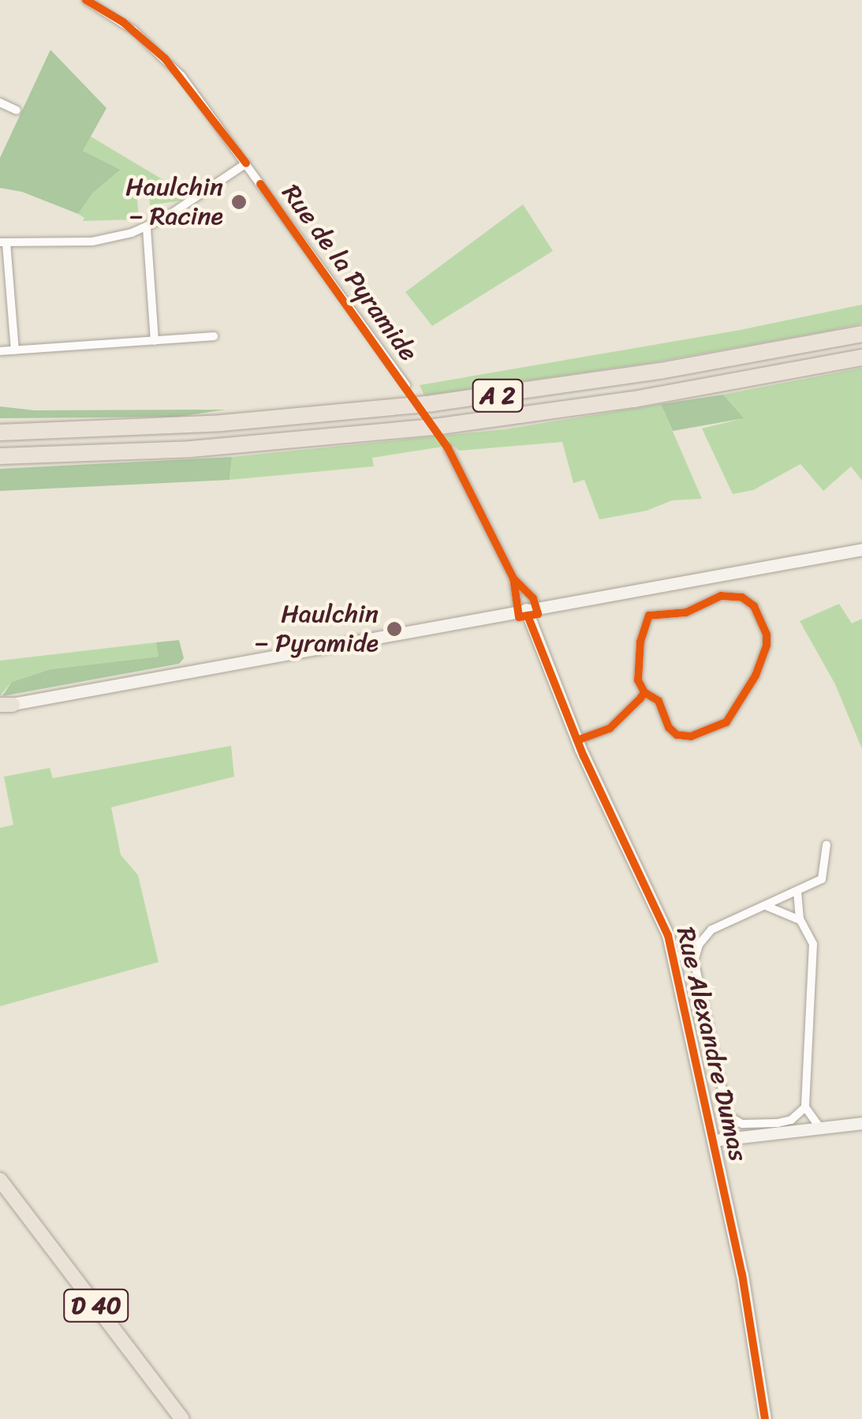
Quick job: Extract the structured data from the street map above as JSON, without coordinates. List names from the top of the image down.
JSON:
{
  "streets": {
    "highway": ["A 2"],
    "main road": ["D 40"],
    "street": ["Rue de la Pyramide", "Rue Alexandre Dumas"]
  },
  "places": ["Haulchin – Racine", "Haulchin – Pyramide"]
}
